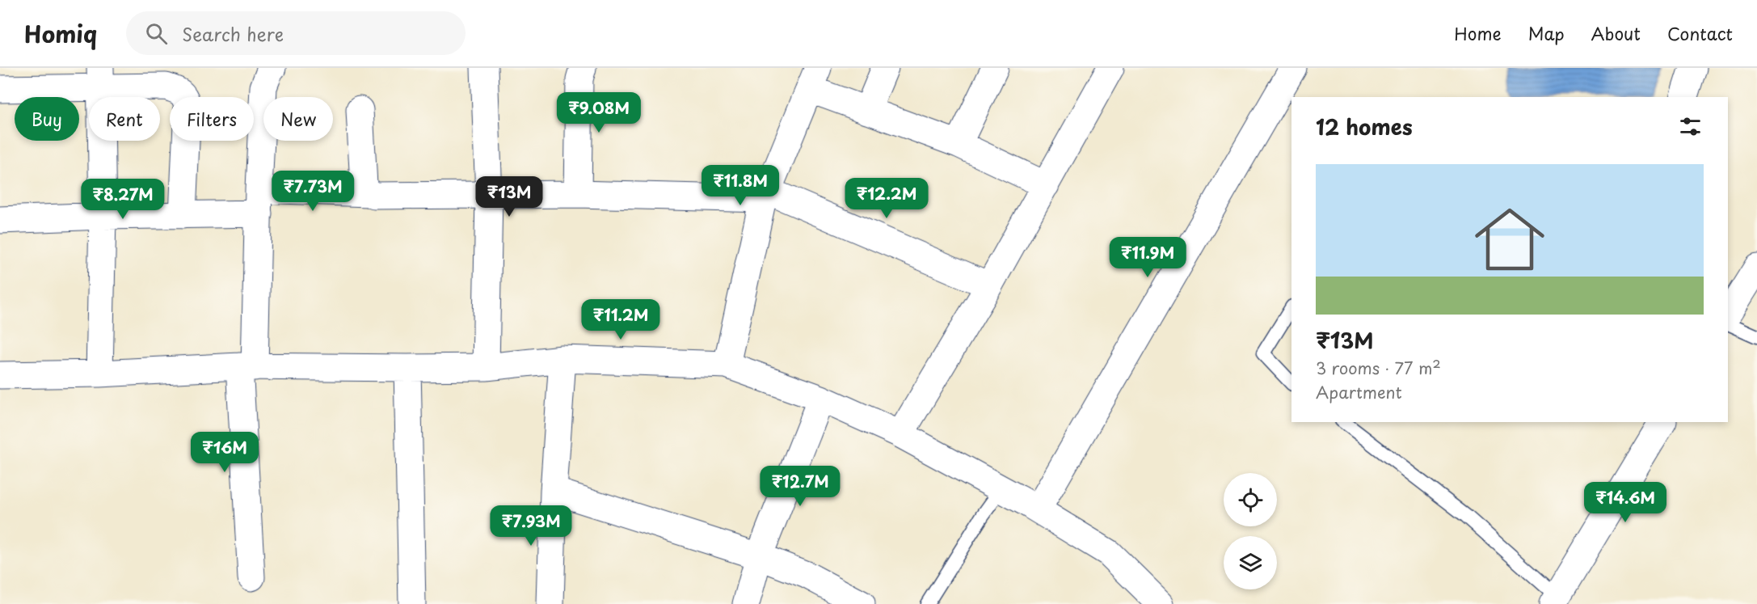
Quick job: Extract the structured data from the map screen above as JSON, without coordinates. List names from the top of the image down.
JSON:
{
  "page": {
    "header": "Homiq",
    "search": "Search here",
    "nav": [
      "Home",
      "Map",
      "About",
      "Contact"
    ],
    "price": [
      "₹9.08M",
      "₹11.8M",
      "₹7.73M",
      "₹13M",
      "₹12.2M",
      "₹8.27M",
      "₹11.9M",
      "₹11.2M",
      "₹16M",
      "₹12.7M",
      "₹14.6M",
      "₹7.93M"
    ],
    "chip": [
      "Buy",
      "Rent",
      "Filters",
      "New"
    ],
    "heading": "12 homes",
    "list": [
      {
        "name": "₹13M",
        "note": "3 rooms · 77 m² · Apartment"
      }
    ]
  }
}
